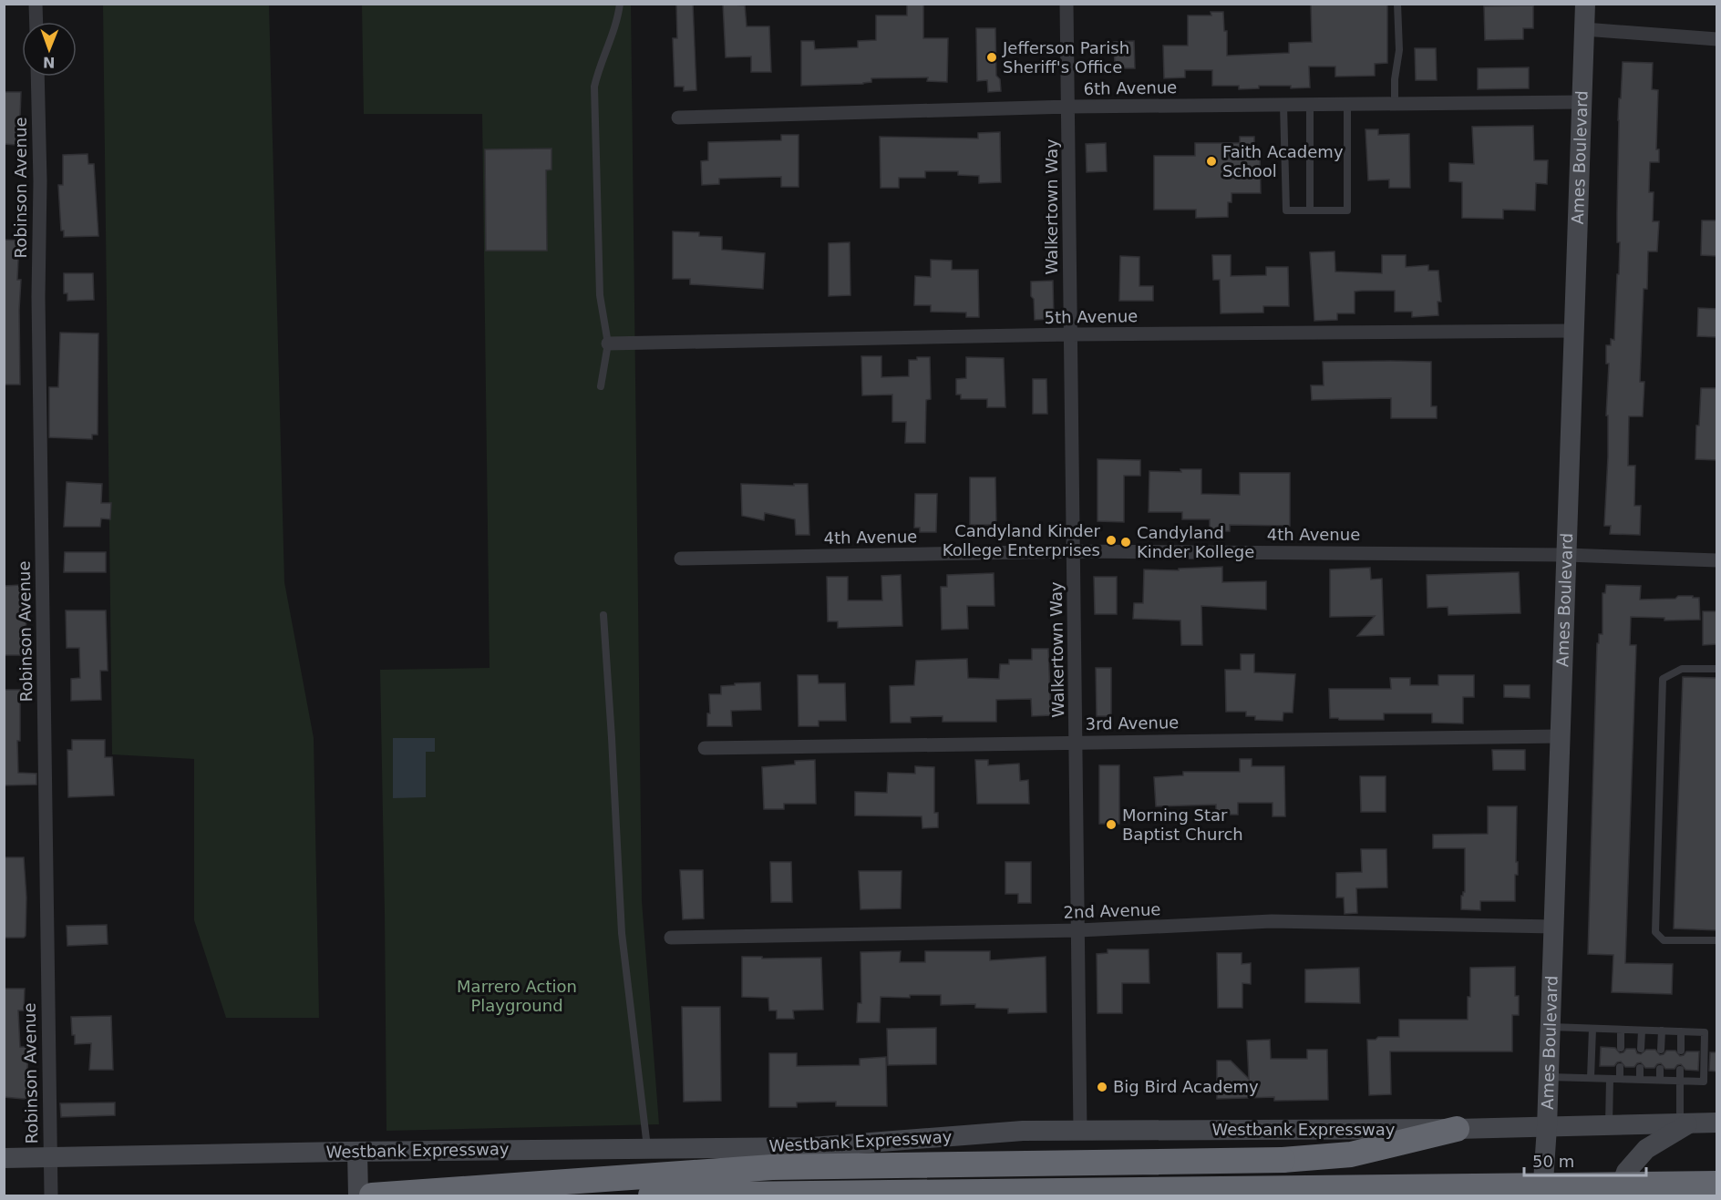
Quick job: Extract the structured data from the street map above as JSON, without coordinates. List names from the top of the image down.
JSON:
{
  "streets": {
    "main road": ["Ames Boulevard", "Westbank Expressway"],
    "street": [
      "6th Avenue",
      "Robinson Avenue",
      "Walkertown Way",
      "5th Avenue",
      "4th Avenue",
      "3rd Avenue",
      "2nd Avenue"
    ]
  },
  "crossings": [
    ["6th Avenue", "Ames Boulevard"],
    ["6th Avenue", "Walkertown Way"],
    ["Ames Boulevard", "5th Avenue"],
    ["Ames Boulevard", "4th Avenue"],
    ["Ames Boulevard", "3rd Avenue"],
    ["Ames Boulevard", "2nd Avenue"],
    ["Ames Boulevard", "Westbank Expressway"],
    ["Robinson Avenue", "Westbank Expressway"],
    ["Walkertown Way", "5th Avenue"],
    ["Walkertown Way", "4th Avenue"],
    ["Walkertown Way", "3rd Avenue"],
    ["Walkertown Way", "2nd Avenue"],
    ["Walkertown Way", "Westbank Expressway"]
  ],
  "parks": ["Marrero Action Playground"],
  "places": [
    "Jefferson Parish Sheriff's Office",
    "Faith Academy School",
    "Candyland Kinder Kollege Enterprises",
    "Candyland Kinder Kollege",
    "Morning Star Baptist Church",
    "Big Bird Academy"
  ],
  "scale_bar": "50 m",
  "north": "bottom"
}
